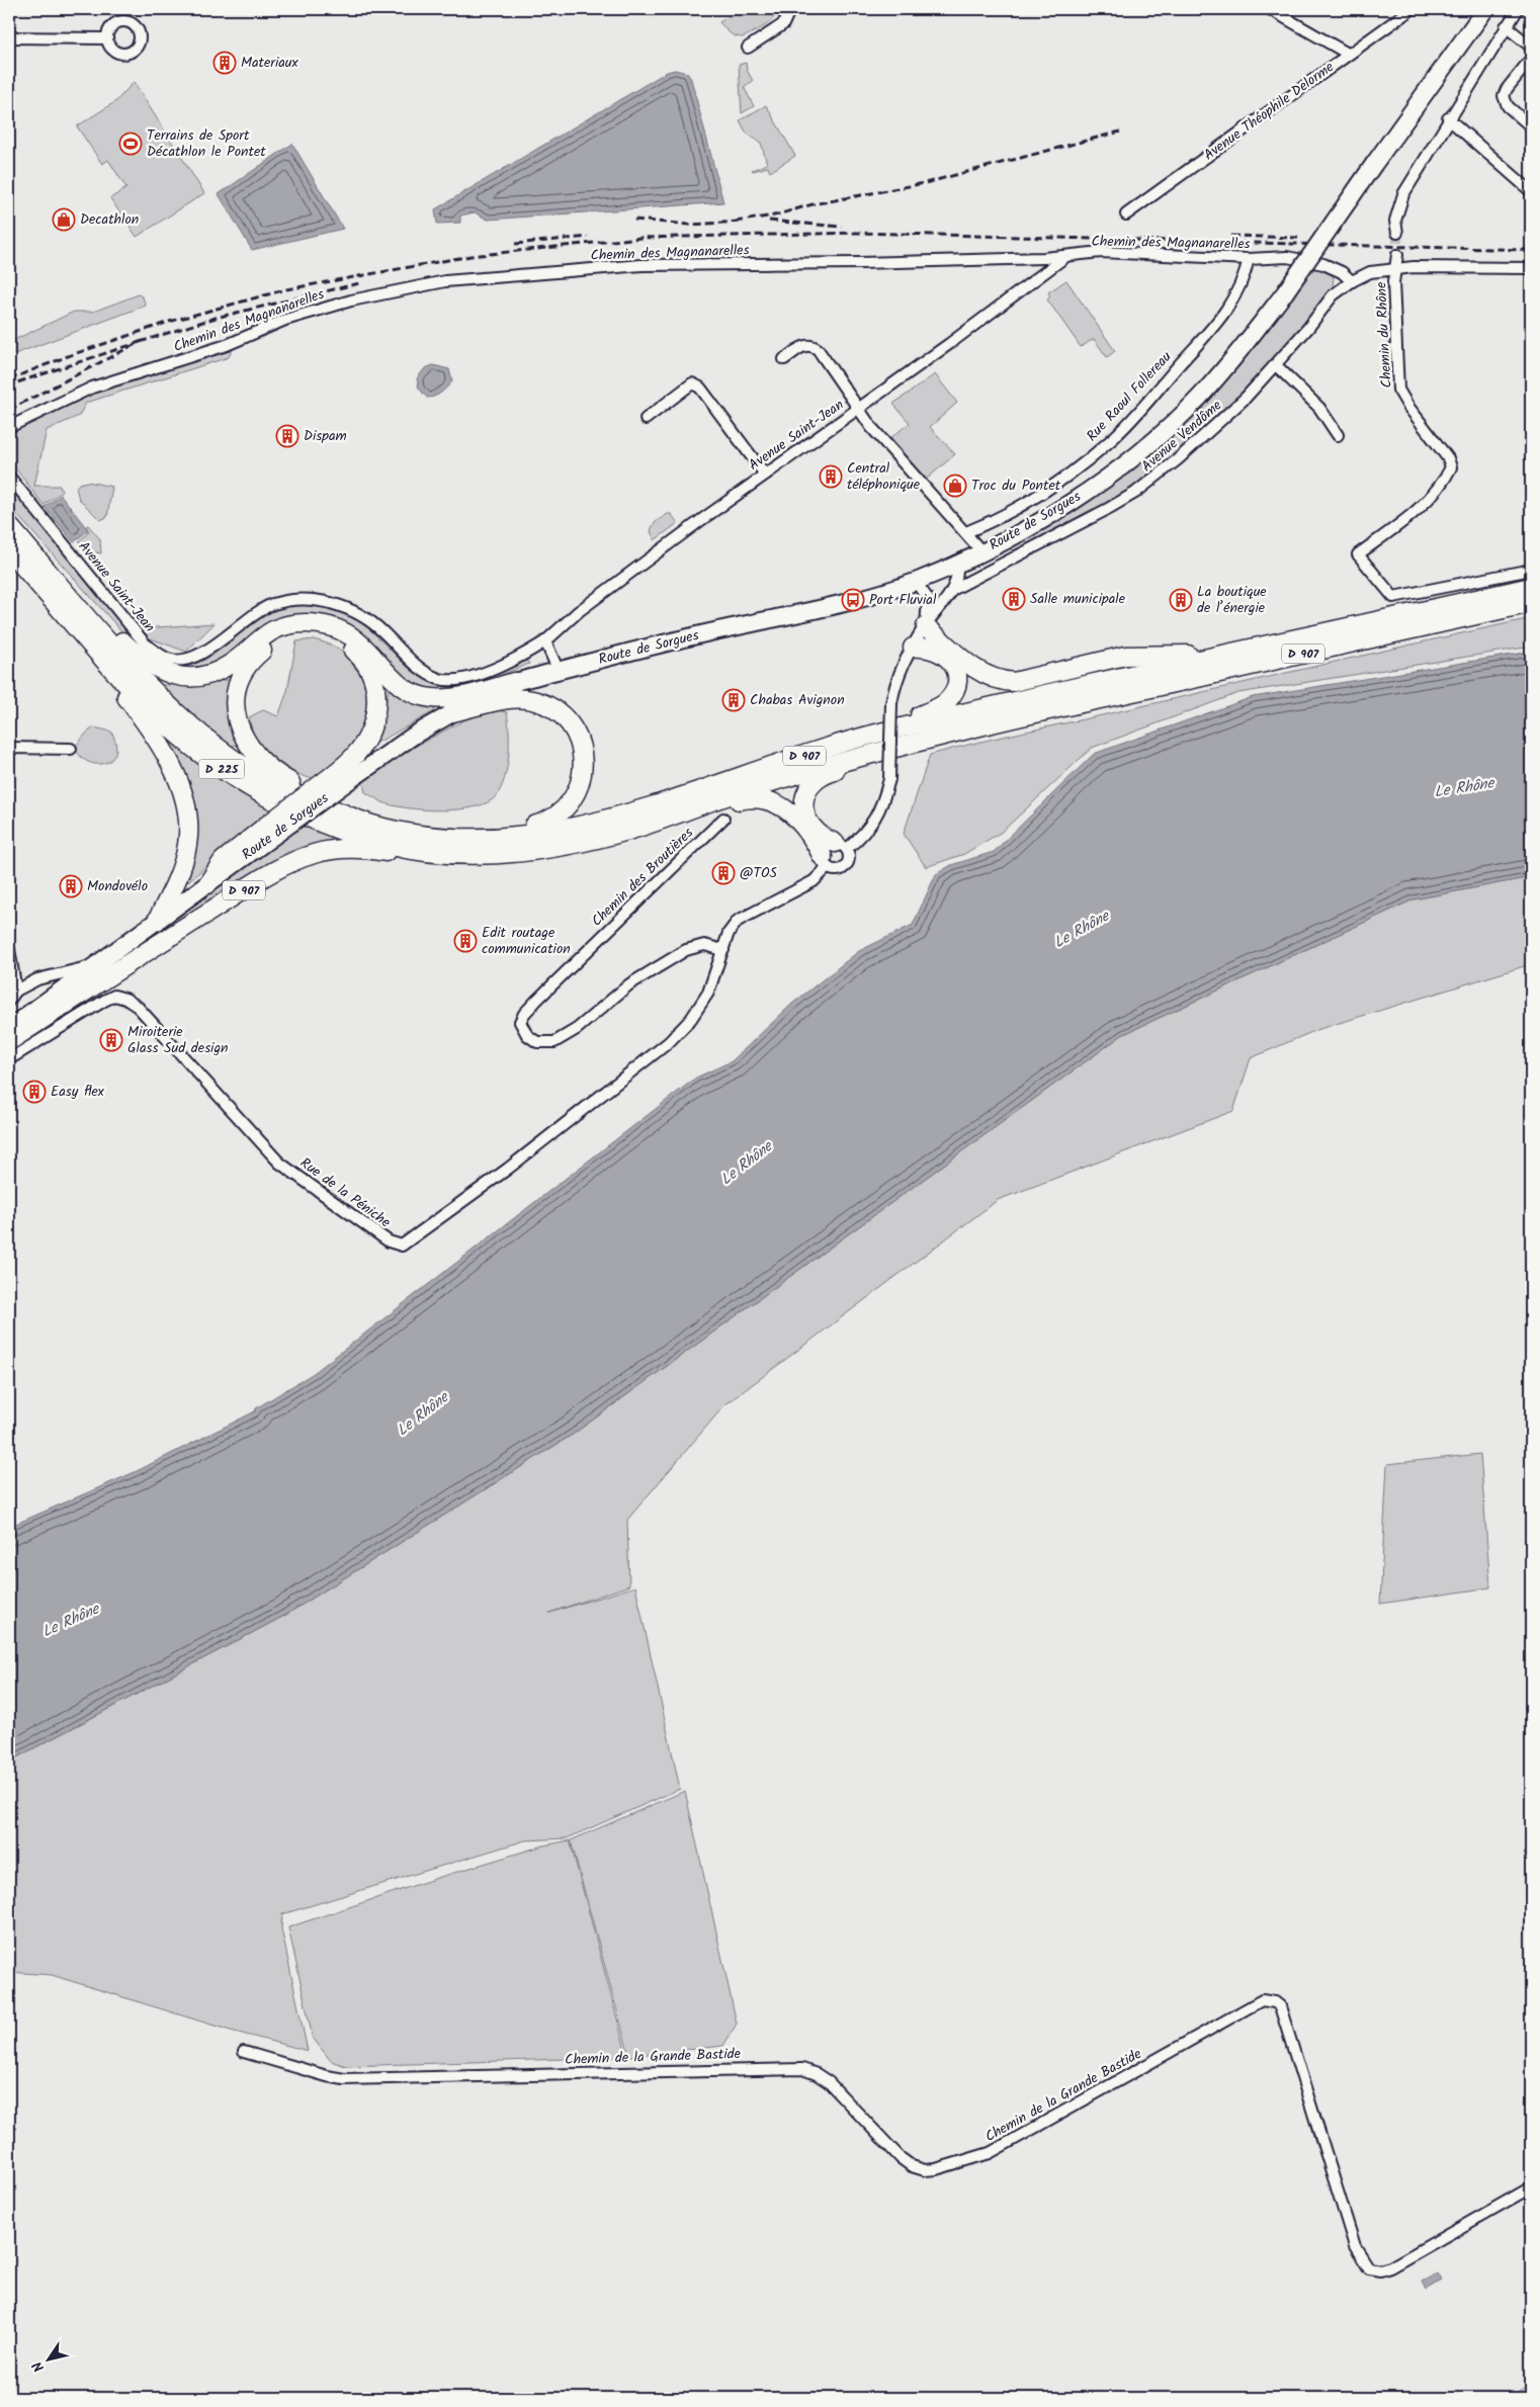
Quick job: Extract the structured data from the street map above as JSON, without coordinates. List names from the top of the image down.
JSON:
{
  "streets": {
    "highway": ["D 907", "D 225"],
    "main road": ["Route de Sorgues"],
    "street": [
      "Avenue Théophile Delorme",
      "Chemin des Magnanarelles",
      "Chemin du Rhône",
      "Rue Raoul Follereau",
      "Avenue Saint-Jean",
      "Avenue Vendôme",
      "Chemin des Broutières",
      "Rue de la Péniche",
      "Chemin de la Grande Bastide"
    ]
  },
  "crossings": [
    ["Chemin des Magnanarelles", "Rue Raoul Follereau"],
    ["Chemin des Magnanarelles", "Avenue Saint-Jean"],
    ["Chemin des Magnanarelles", "Avenue Vendôme"],
    ["Chemin du Rhône", "Avenue Vendôme"],
    ["Route de Sorgues", "D 907"],
    ["Route de Sorgues", "D 225"],
    ["D 907", "D 225"],
    ["Chemin des Broutières", "Rue de la Péniche"]
  ],
  "water": ["Le Rhône"],
  "places": {
    "building": [
      "Materiaux",
      "Dispam",
      "Central téléphonique",
      "Salle municipale",
      "La boutique de l’énergie",
      "Chabas Avignon",
      "@TOS",
      "Mondovélo",
      "Edit routage communication",
      "Miroiterie Glass Sud design",
      "Easy flex"
    ],
    "sports": ["Terrains de Sport Décathlon le Pontet"],
    "shop": ["Decathlon", "Troc du Pontet"],
    "bus stop": ["Port Fluvial"]
  },
  "north": "bottom left"
}
